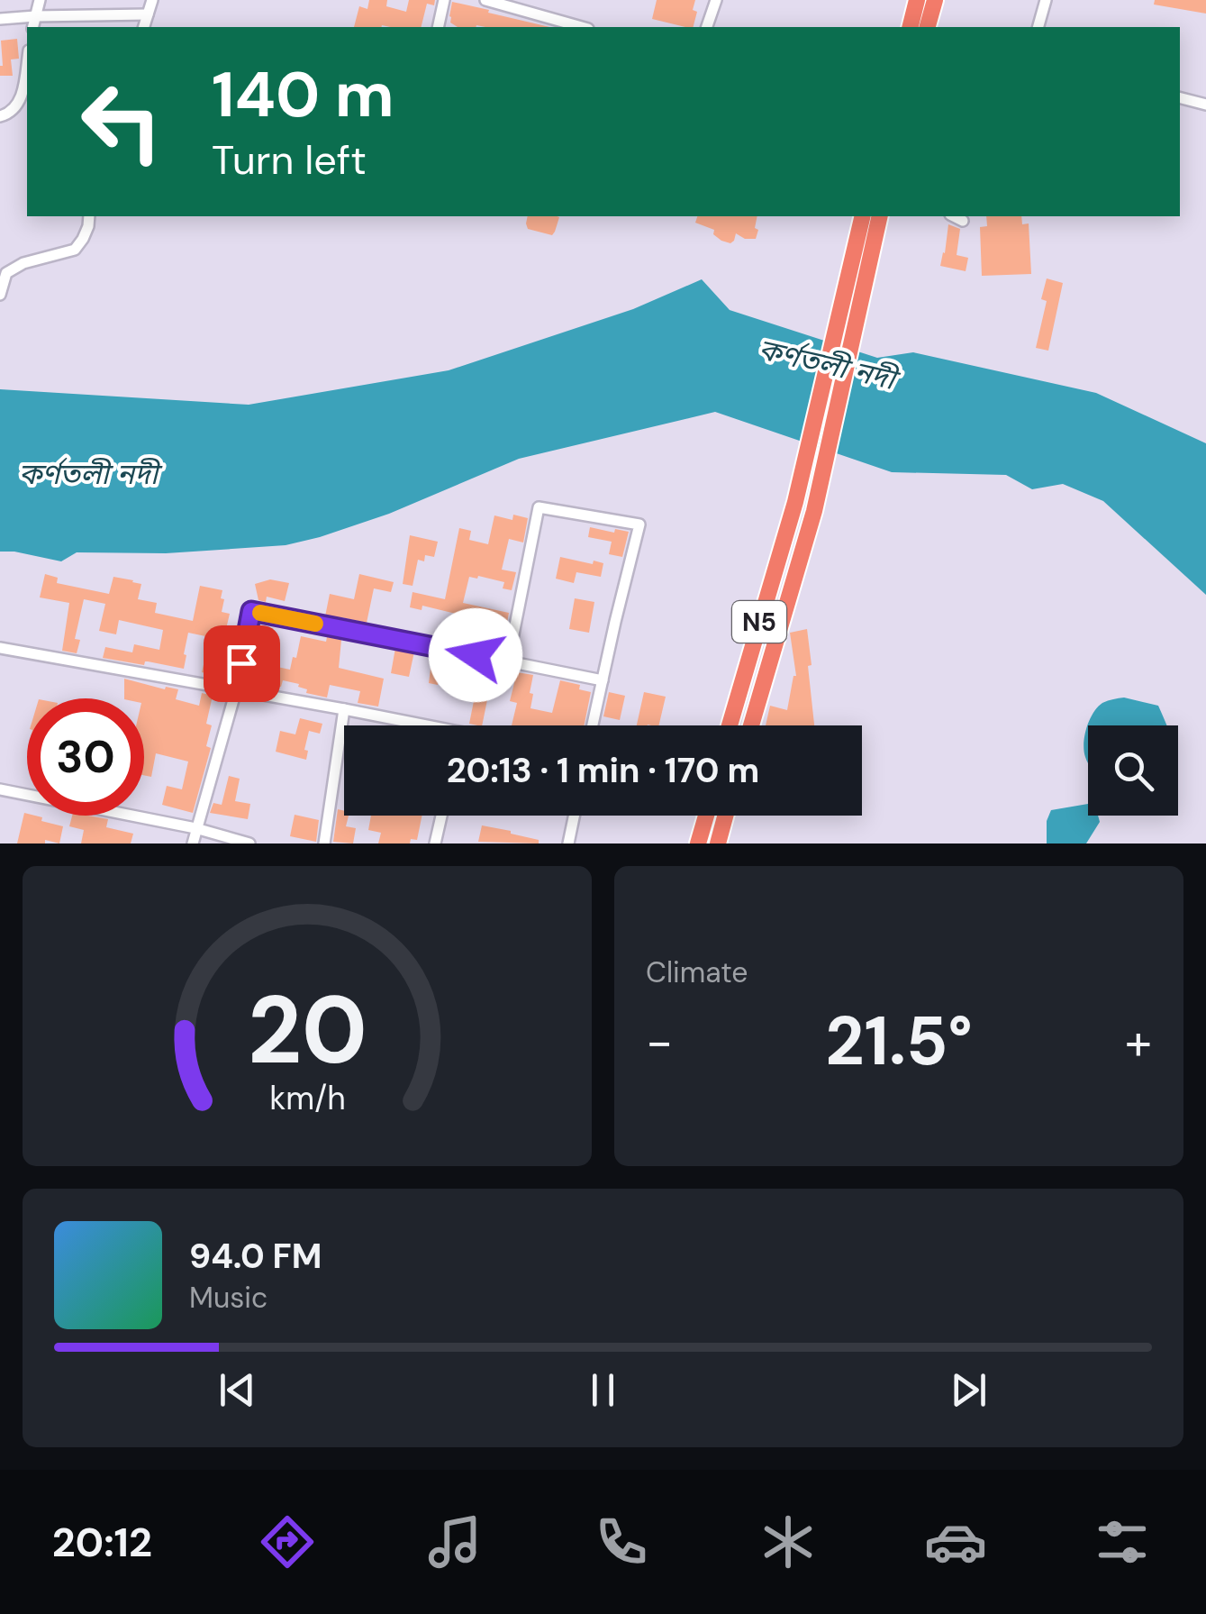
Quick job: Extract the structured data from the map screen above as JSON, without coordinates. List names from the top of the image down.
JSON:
{
  "streets": {
    "highway": ["N5"]
  },
  "water": ["কর্ণতলী নদী"],
  "page": {
    "turn": ["140 m", "Turn left"],
    "limit": "30",
    "trip": "20:13 · 1 min · 170 m",
    "tile": "Climate",
    "heat": ["−", "21.5°", "+"],
    "song": ["94.0 FM", "Music"],
    "tabs": "20:12",
    "gauge": ["20", "km/h"]
  }
}
